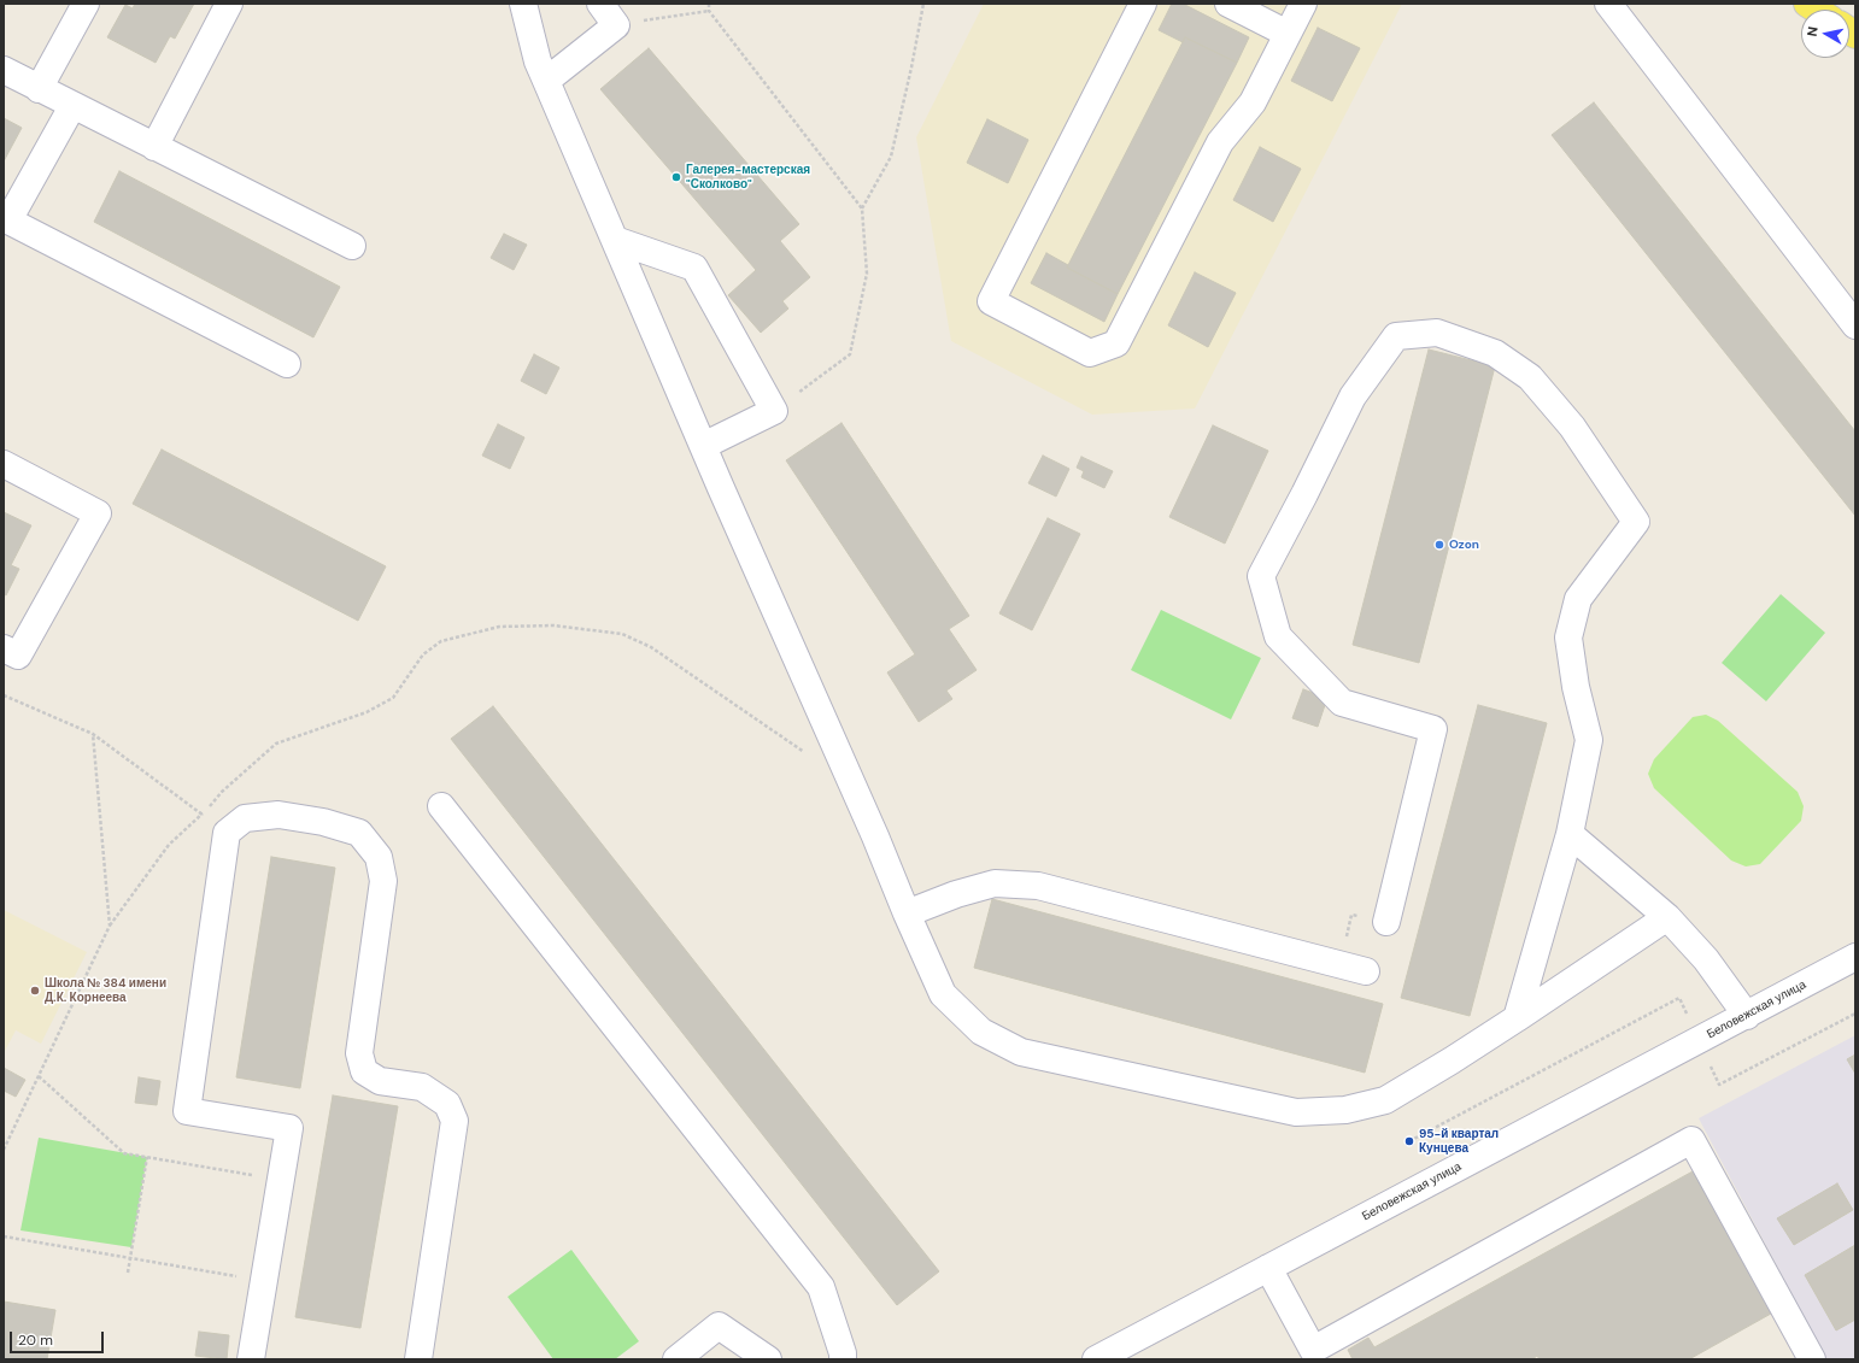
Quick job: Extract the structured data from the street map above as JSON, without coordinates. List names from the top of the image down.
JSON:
{
  "streets": {
    "street": ["Беловежская улица"]
  },
  "places": [
    "Галерея-мастерская \"Сколково\"",
    "Ozon",
    "Школа № 384 имени Д.К. Корнеева",
    "95-й квартал Кунцева"
  ],
  "scale_bar": "20 m",
  "north": "left"
}
